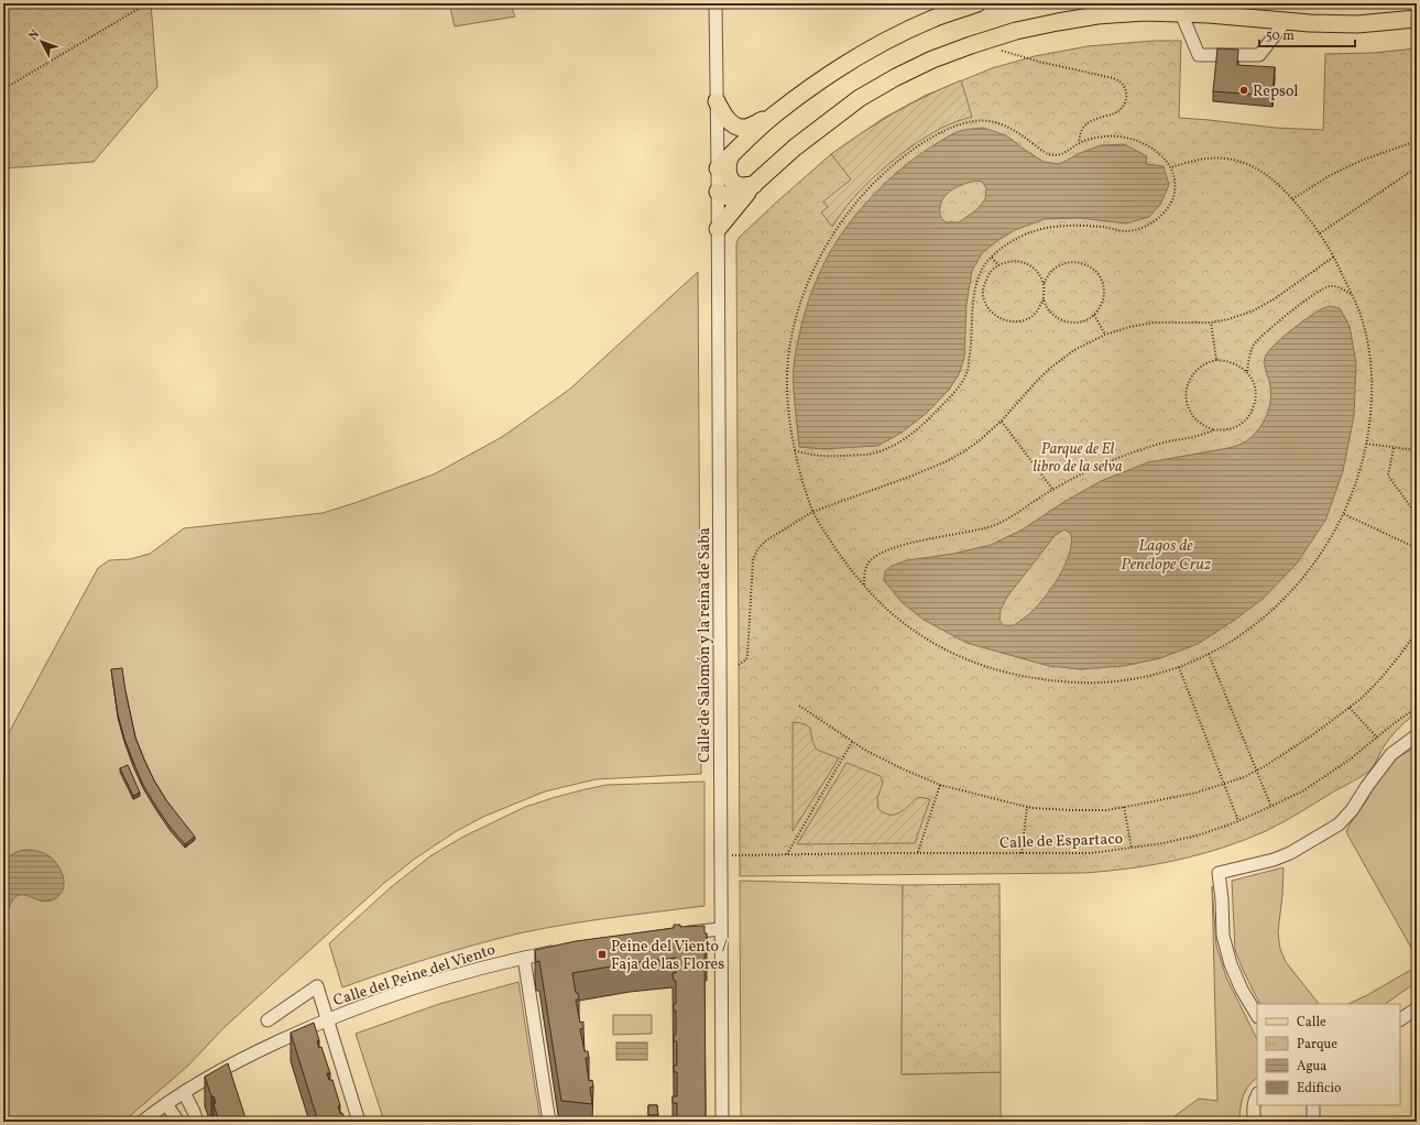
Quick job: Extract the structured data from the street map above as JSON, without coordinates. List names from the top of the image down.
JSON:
{
  "streets": {
    "street": ["Calle de Salomón y la reina de Saba", "Calle del Peine del Viento"],
    "path": ["Calle de Espartaco"]
  },
  "crossings": [
    ["Calle de Salomón y la reina de Saba", "Calle de Espartaco"]
  ],
  "water": ["Lagos de Penélope Cruz"],
  "parks": ["Parque de El libro de la selva"],
  "places": {
    "other": ["Repsol"],
    "transit": ["Peine del Viento / Faja de las Flores"]
  },
  "legend": [
    "Calle",
    "Parque",
    "Agua",
    "Edificio"
  ],
  "scale_bar": "50 m",
  "north": "top left"
}
